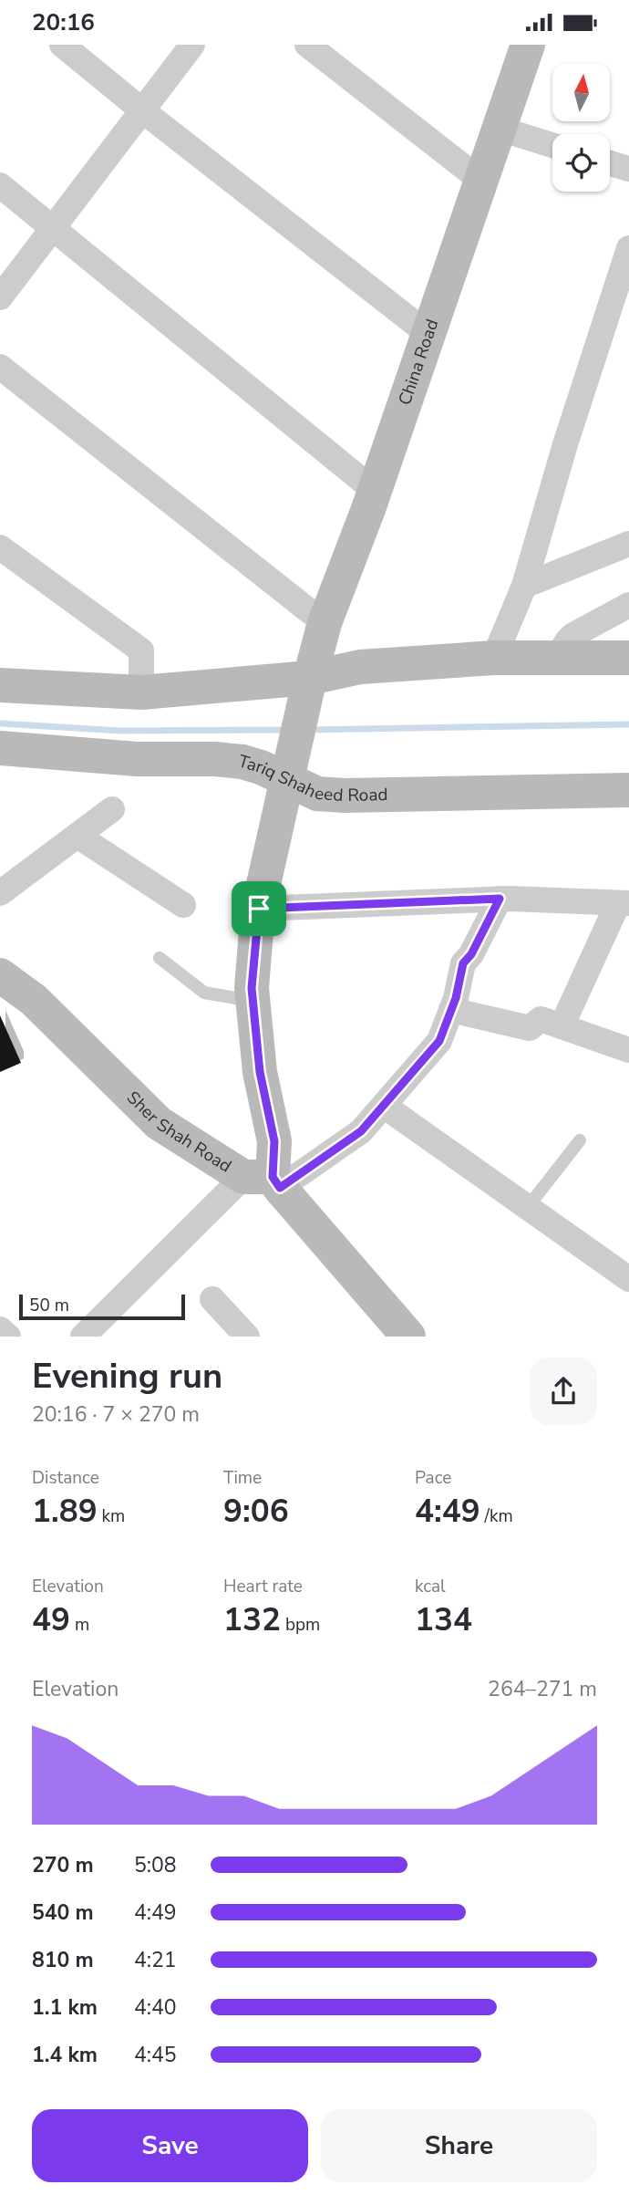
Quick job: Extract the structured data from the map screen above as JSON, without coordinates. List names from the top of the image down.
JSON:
{
  "streets": {
    "main road": ["China Road", "Tariq Shaheed Road", "Sher Shah Road"]
  },
  "crossings": [
    ["China Road", "Tariq Shaheed Road"]
  ],
  "scale_bar": "50 m",
  "north": "top",
  "page": {
    "status": "20:16",
    "scale": "50 m",
    "heading": ["Evening run", "20:16 · 7 × 270 m"],
    "stats": [
      ["Distance", "1.89 km"],
      ["Time", "9:06"],
      ["Pace", "4:49 /km"],
      ["Elevation", "49 m"],
      ["Heart rate", "132 bpm"],
      ["kcal", "134"]
    ],
    "chart": ["Elevation", "264–271 m"],
    "list": [
      {
        "name": "270 m",
        "note": "5:08"
      },
      {
        "name": "540 m",
        "note": "4:49"
      },
      {
        "name": "810 m",
        "note": "4:21"
      },
      {
        "name": "1.1 km",
        "note": "4:40"
      },
      {
        "name": "1.4 km",
        "note": "4:45"
      }
    ],
    "buttons": ["Save", "Share"]
  }
}
